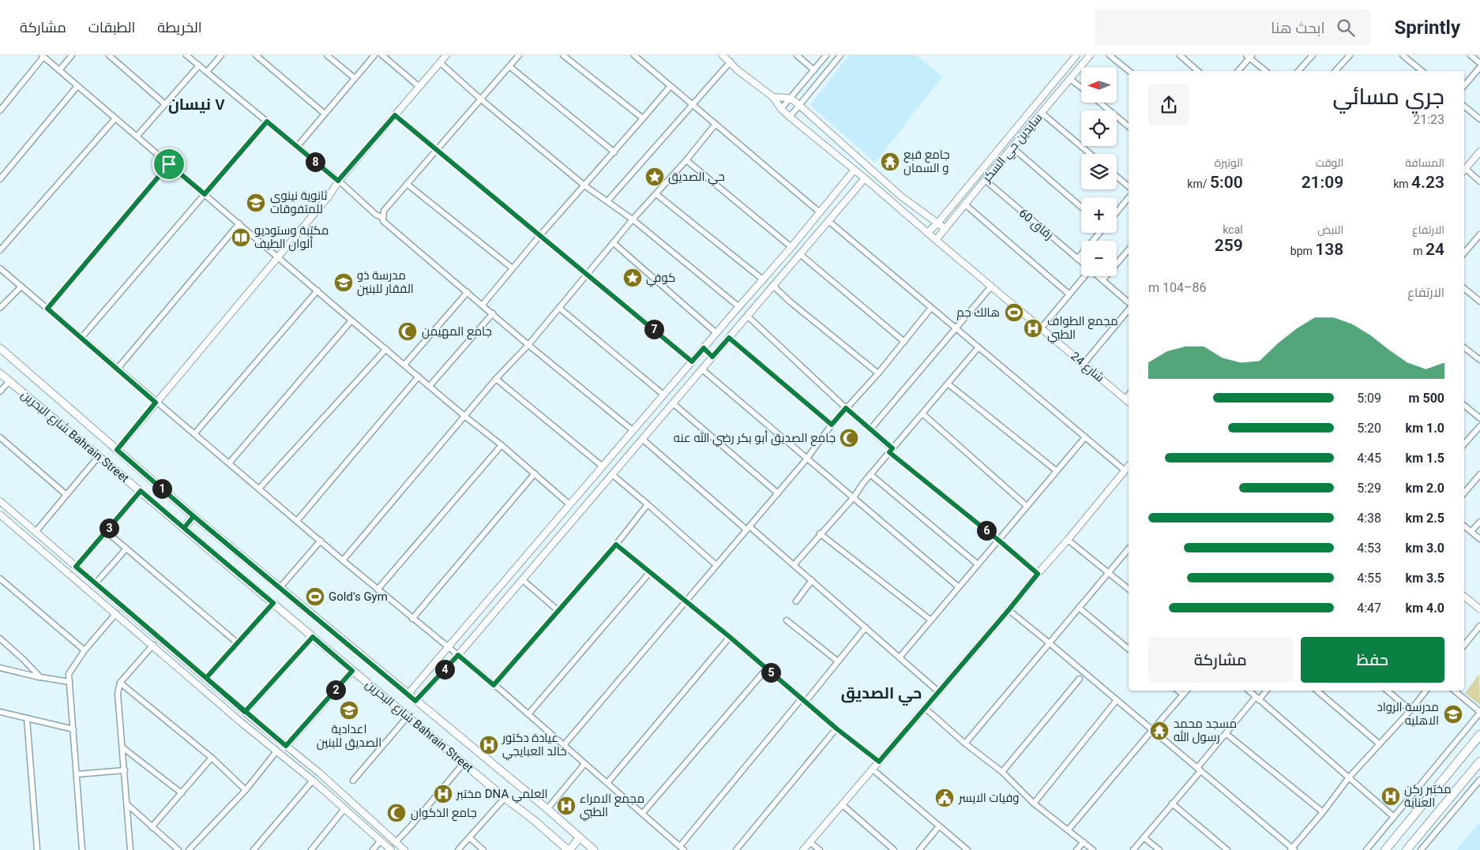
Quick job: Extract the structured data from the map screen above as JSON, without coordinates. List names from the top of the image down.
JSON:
{
  "streets": {
    "main road": ["شارع البحرين Bahrain Street"],
    "street": ["سايدين حي السكر", "زقاق 60", "شارع 24"]
  },
  "crossings": [
    ["سايدين حي السكر", "زقاق 60"],
    ["سايدين حي السكر", "شارع 24"]
  ],
  "districts": ["٧ نيسان", "حي الصديق"],
  "places": {
    "temple": ["جامع قبع و السمان", "مسجد محمد رسول الله"],
    "place": ["حي الصديق", "كوفي"],
    "school or university": [
      "ثانوية نينوى للمتفوقات",
      "مدرسة ذو الفقار للبنين",
      "اعدادية الصديق للبنين",
      "مدرسة الرواد الاهليه"
    ],
    "library": ["مكتبة وستوديو ألوان الطيف"],
    "sports": ["هالك جم", "Gold's Gym"],
    "hospital": [
      "مجمع الطواف الطبي",
      "عيادة دكتور خالد العبايجي",
      "مختبر DNA العلمي",
      "مختبر ركن العناية",
      "مجمع الامراء الطبي"
    ],
    "mosque": ["جامع المهيمن", "جامع الصديق أبو بكر رضي الله عنه", "جامع الذكوان"],
    "public building": ["وفيات الايسر"]
  },
  "north": "left",
  "page": {
    "header": "Sprintly",
    "search": "ابحث هنا",
    "nav": ["الخريطة", "الطبقات", "مشاركة"],
    "map_buttons": ["+", "−"],
    "heading": ["جري مسائي", "21:23"],
    "stats": [
      ["المسافة", "4.23 km"],
      ["الوقت", "21:09"],
      ["الوتيرة", "5:00 /km"],
      ["الارتفاع", "24 m"],
      ["النبض", "138 bpm"],
      ["kcal", "259"]
    ],
    "pins": [
      "8",
      "7",
      "1",
      "3",
      "6",
      "4",
      "5",
      "2"
    ],
    "chart": ["الارتفاع", "86–104 m"],
    "list": [
      {
        "name": "500 m",
        "note": "5:09"
      },
      {
        "name": "1.0 km",
        "note": "5:20"
      },
      {
        "name": "1.5 km",
        "note": "4:45"
      },
      {
        "name": "2.0 km",
        "note": "5:29"
      },
      {
        "name": "2.5 km",
        "note": "4:38"
      },
      {
        "name": "3.0 km",
        "note": "4:53"
      },
      {
        "name": "3.5 km",
        "note": "4:55"
      },
      {
        "name": "4.0 km",
        "note": "4:47"
      }
    ],
    "buttons": ["حفظ", "مشاركة"]
  }
}
